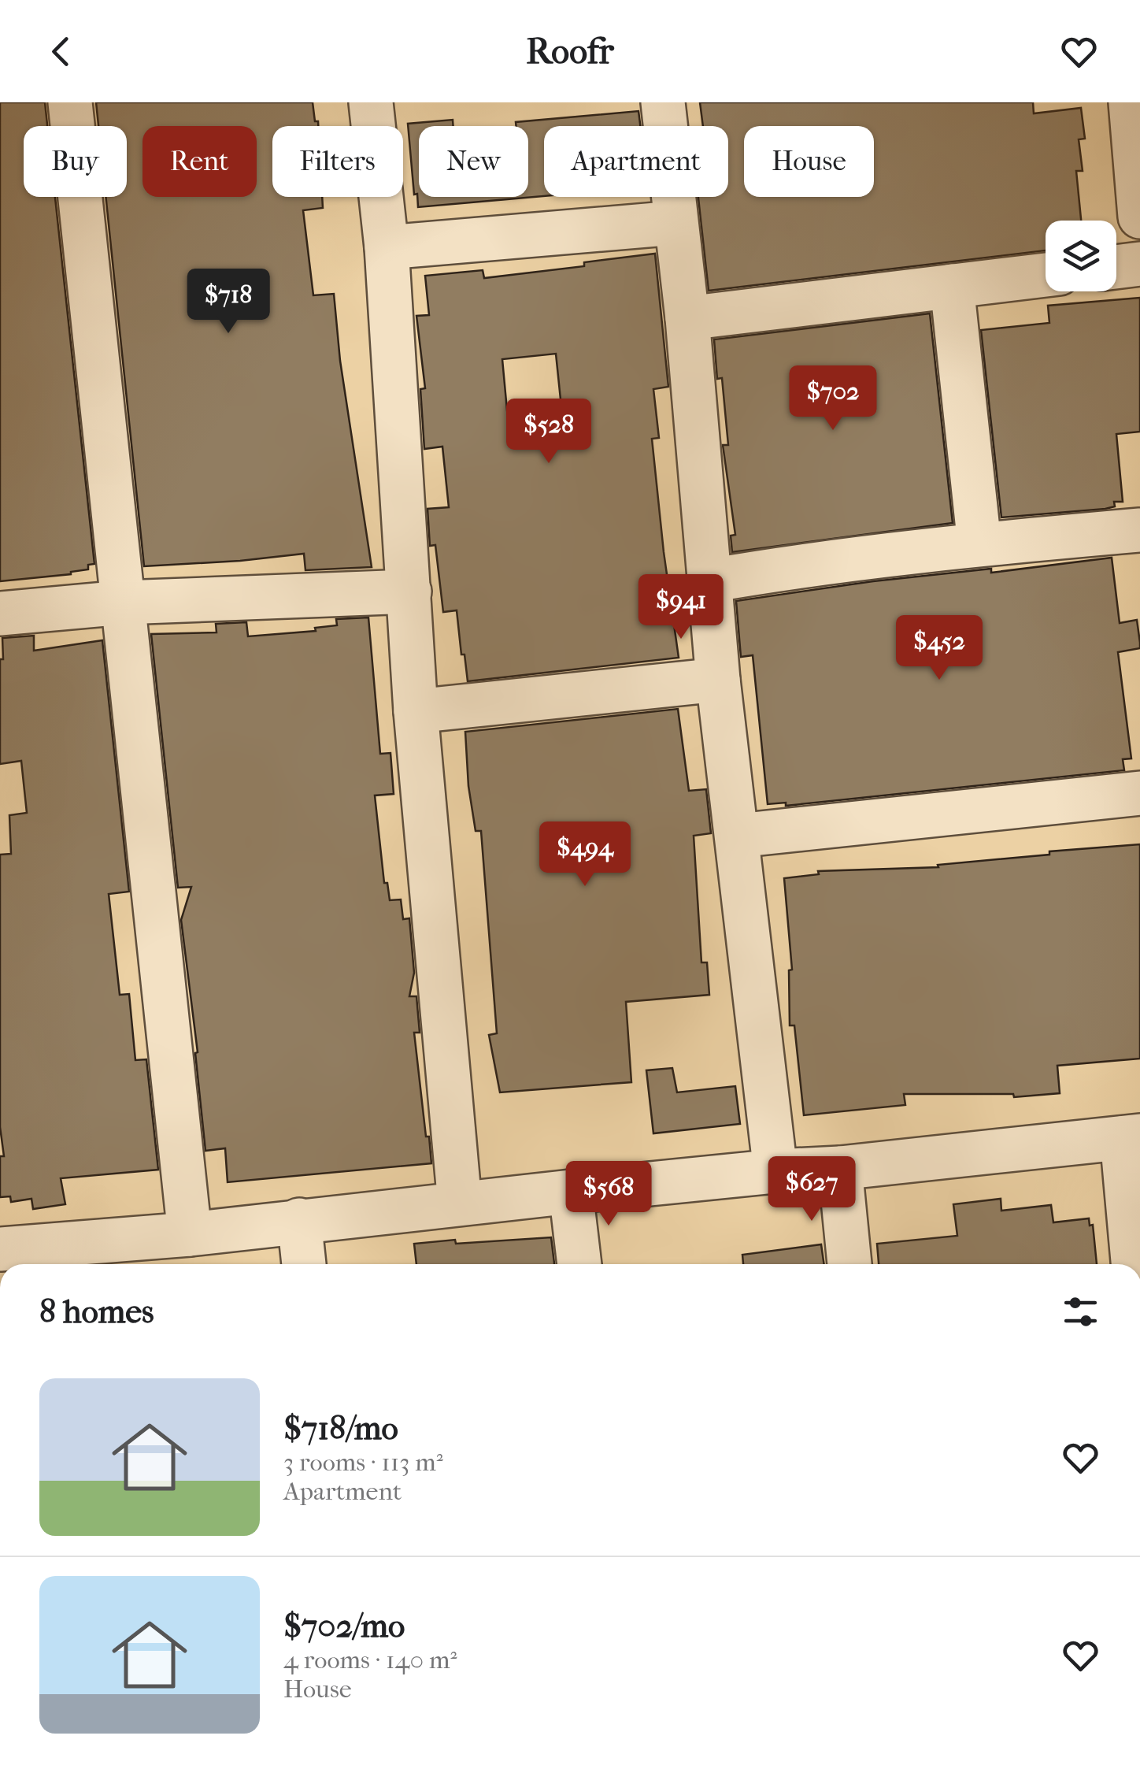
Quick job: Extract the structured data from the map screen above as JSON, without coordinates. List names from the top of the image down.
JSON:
{
  "page": {
    "header": "Roofr",
    "chip": [
      "Buy",
      "Rent",
      "Filters",
      "New",
      "Apartment",
      "House"
    ],
    "price": [
      "$718",
      "$702",
      "$528",
      "$941",
      "$452",
      "$494",
      "$627",
      "$568"
    ],
    "heading": "8 homes",
    "list": [
      {
        "name": "$718/mo",
        "note": "3 rooms · 113 m² · Apartment"
      },
      {
        "name": "$702/mo",
        "note": "4 rooms · 140 m² · House"
      }
    ]
  }
}
